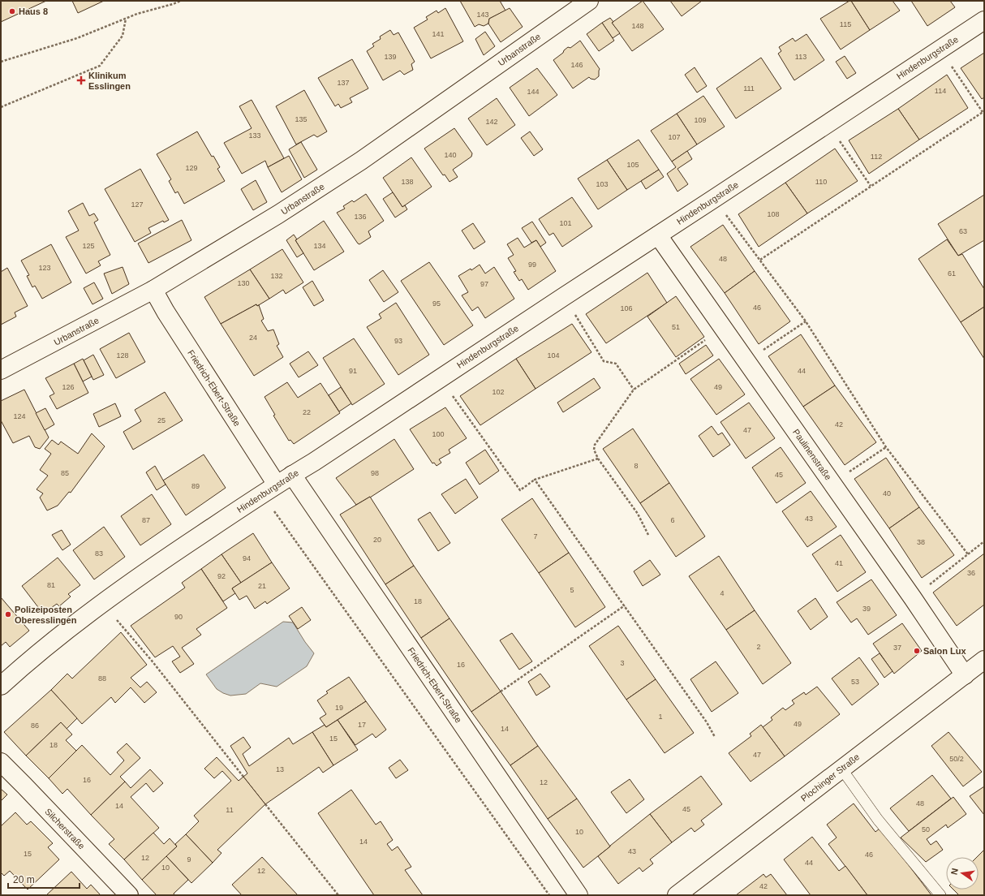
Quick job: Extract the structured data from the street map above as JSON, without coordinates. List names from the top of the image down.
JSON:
{
  "streets": {
    "street": [
      "Urbanstraße",
      "Hindenburgstraße",
      "Friedrich-Ebert-Straße",
      "Paulinenstraße",
      "Plochinger Straße",
      "Silcherstraße"
    ]
  },
  "crossings": [
    ["Urbanstraße", "Friedrich-Ebert-Straße"],
    ["Hindenburgstraße", "Friedrich-Ebert-Straße"],
    ["Hindenburgstraße", "Paulinenstraße"],
    ["Paulinenstraße", "Plochinger Straße"]
  ],
  "places": {
    "other": ["Haus 8", "Polizeiposten Oberesslingen", "Salon Lux"],
    "health": ["Klinikum Esslingen"]
  },
  "house_numbers": [
    "143",
    "115",
    "148",
    "141",
    "139",
    "113",
    "146",
    "137",
    "111",
    "114",
    "144",
    "135",
    "109",
    "142",
    "133",
    "107",
    "140",
    "112",
    "105",
    "129",
    "138",
    "110",
    "103",
    "127",
    "108",
    "136",
    "101",
    "63",
    "125",
    "134",
    "48",
    "99",
    "123",
    "61",
    "132",
    "130",
    "97",
    "95",
    "46",
    "106",
    "51",
    "24",
    "93",
    "128",
    "104",
    "91",
    "44",
    "126",
    "49",
    "102",
    "22",
    "124",
    "25",
    "42",
    "47",
    "100",
    "8",
    "85",
    "98",
    "45",
    "89",
    "40",
    "43",
    "87",
    "6",
    "7",
    "20",
    "38",
    "83",
    "94",
    "41",
    "36",
    "92",
    "81",
    "21",
    "5",
    "4",
    "18",
    "39",
    "90",
    "2",
    "37",
    "3",
    "16",
    "88",
    "53",
    "19",
    "1",
    "49",
    "17",
    "86",
    "14",
    "15",
    "18",
    "47",
    "50/2",
    "13",
    "16",
    "12",
    "48",
    "14",
    "45",
    "11",
    "50",
    "10",
    "14",
    "43",
    "15",
    "46",
    "12",
    "9",
    "44",
    "10",
    "12",
    "42"
  ],
  "scale_bar": "20 m",
  "north": "left"
}
